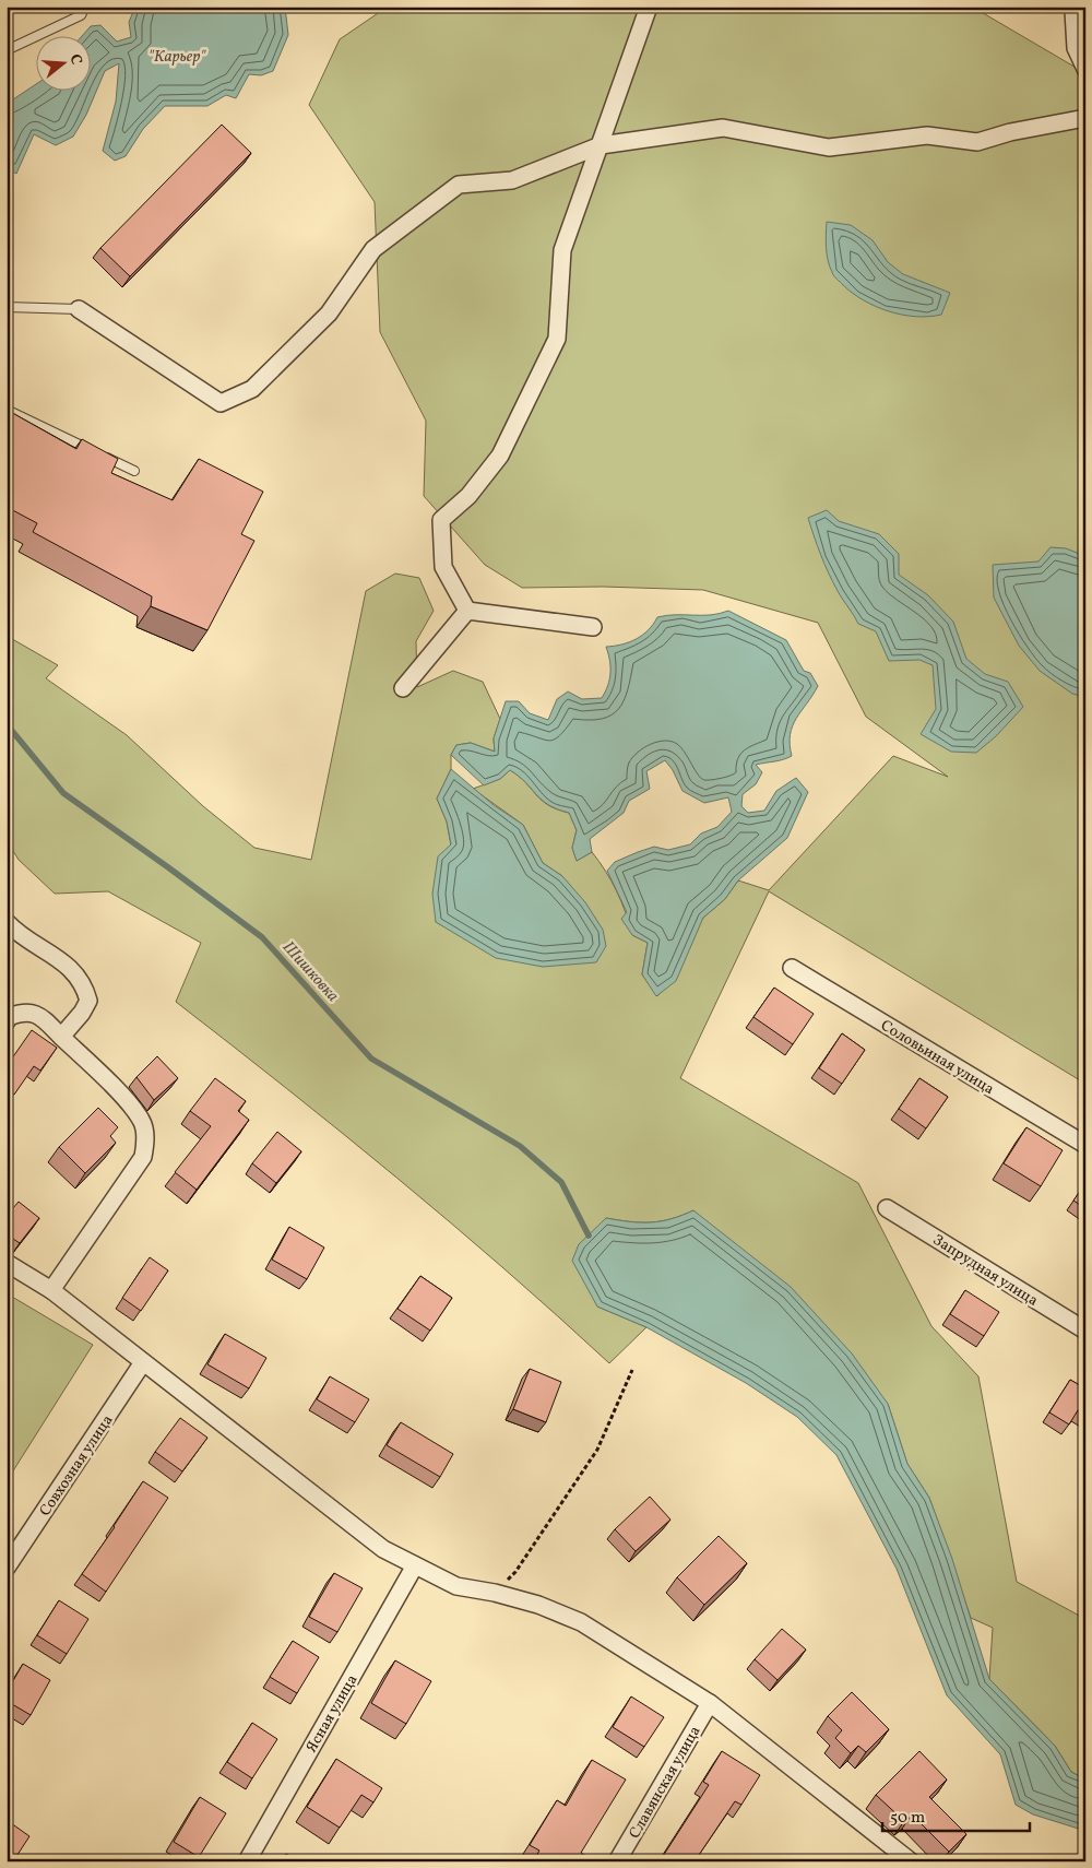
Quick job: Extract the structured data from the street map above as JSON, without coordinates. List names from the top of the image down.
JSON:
{
  "streets": {
    "street": [
      "Соловьиная улица",
      "Запрудная улица",
      "Совхозная улица",
      "Ясная улица",
      "Славянская улица"
    ]
  },
  "water": ["\"Карьер\"", "Шишковка"],
  "scale_bar": "50 m",
  "north": "right"
}
